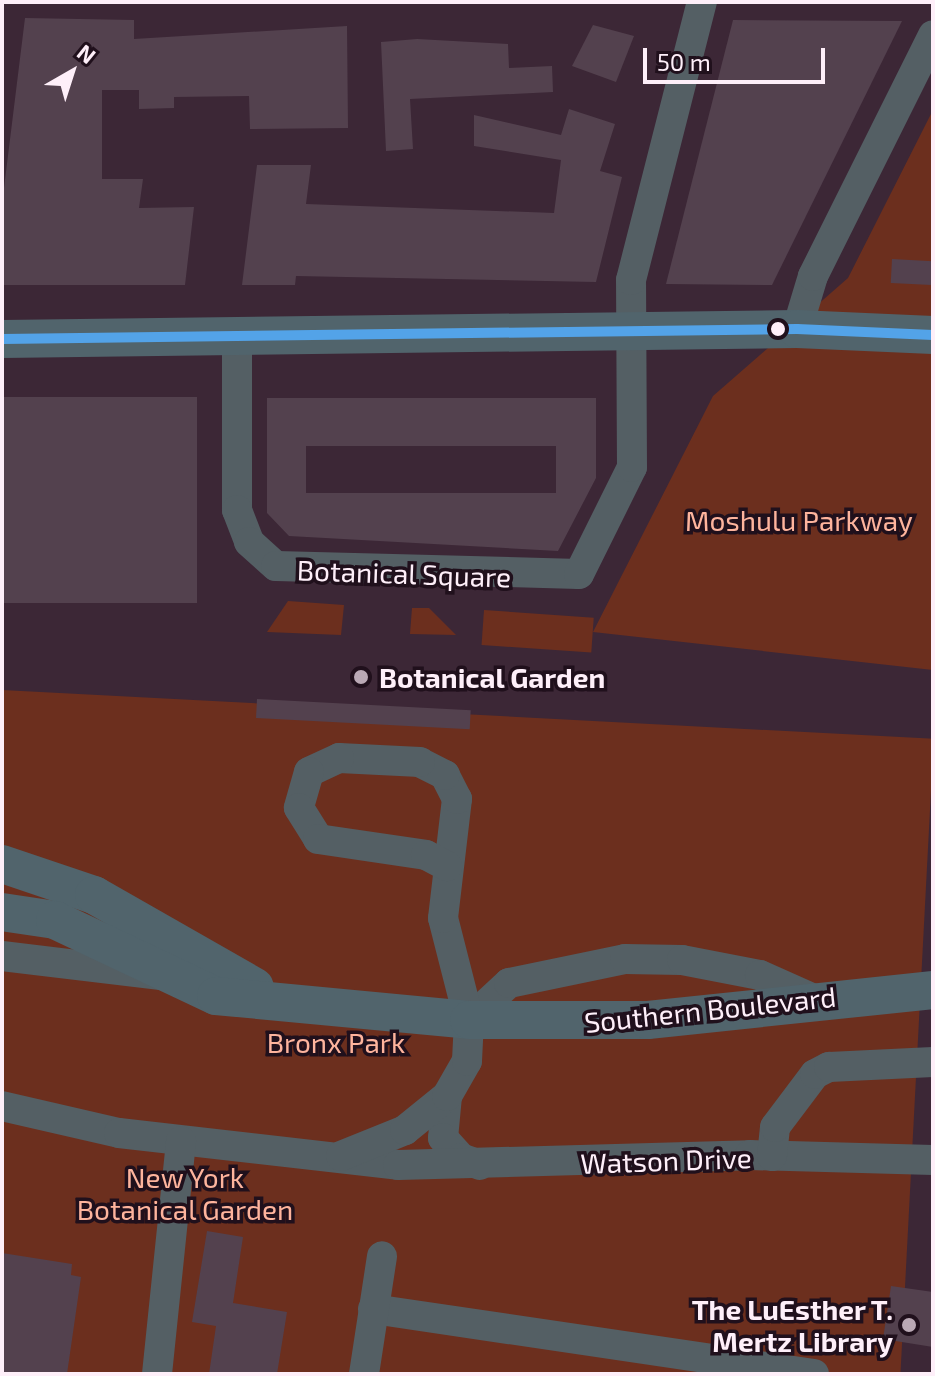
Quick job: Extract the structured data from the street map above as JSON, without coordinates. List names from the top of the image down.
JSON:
{
  "streets": {
    "main road": ["Southern Boulevard"],
    "street": ["Botanical Square", "Watson Drive"]
  },
  "parks": ["Moshulu Parkway", "Bronx Park", "New York Botanical Garden"],
  "places": ["Botanical Garden", "The LuEsther T. Mertz Library"],
  "scale_bar": "50 m",
  "north": "top right"
}
